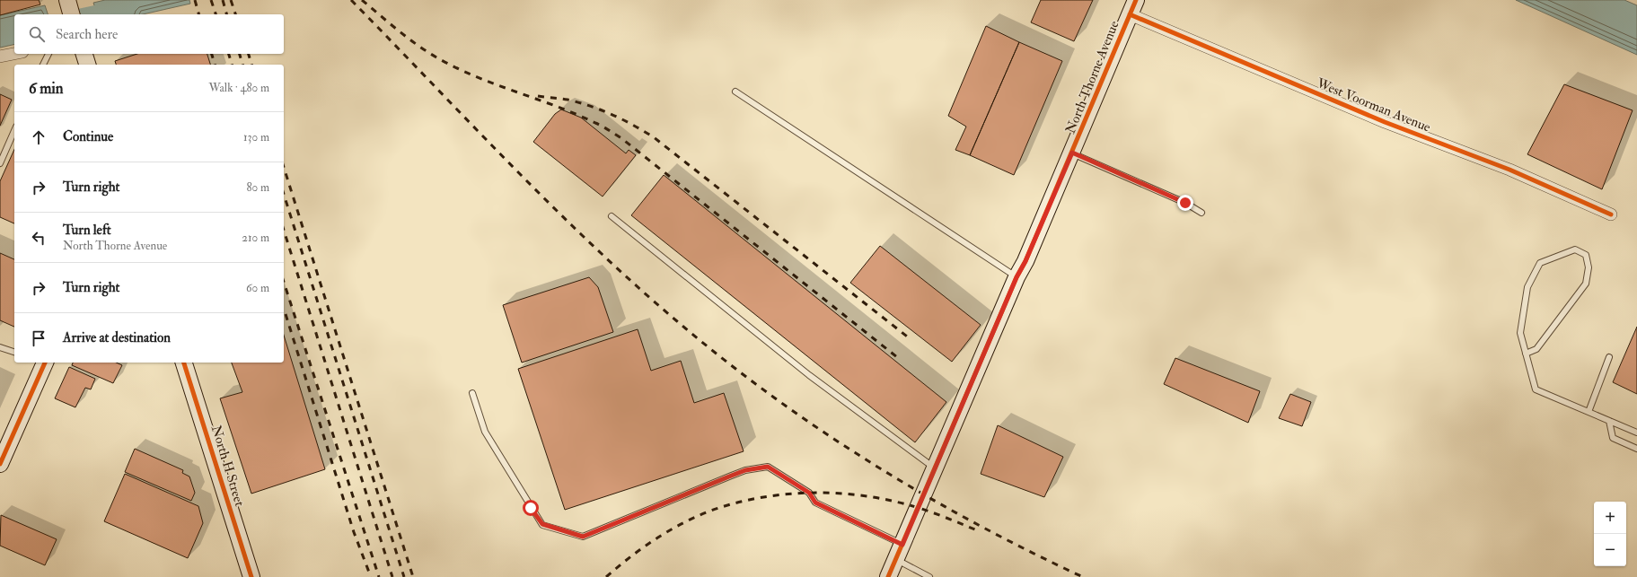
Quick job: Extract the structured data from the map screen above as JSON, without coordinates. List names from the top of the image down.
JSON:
{
  "streets": {
    "street": ["North Thorne Avenue", "West Voorman Avenue", "North H Street"]
  },
  "crossings": [
    ["North Thorne Avenue", "West Voorman Avenue"]
  ],
  "page": {
    "search": "Search here",
    "heading": ["6 min", "Walk · 480 m"],
    "list": [
      ["Continue", "130 m"],
      ["Turn right", "80 m"],
      ["Turn left", "North Thorne Avenue", "210 m"],
      ["Turn right", "60 m"],
      "Arrive at destination"
    ],
    "map_buttons": ["+", "−"]
  }
}
